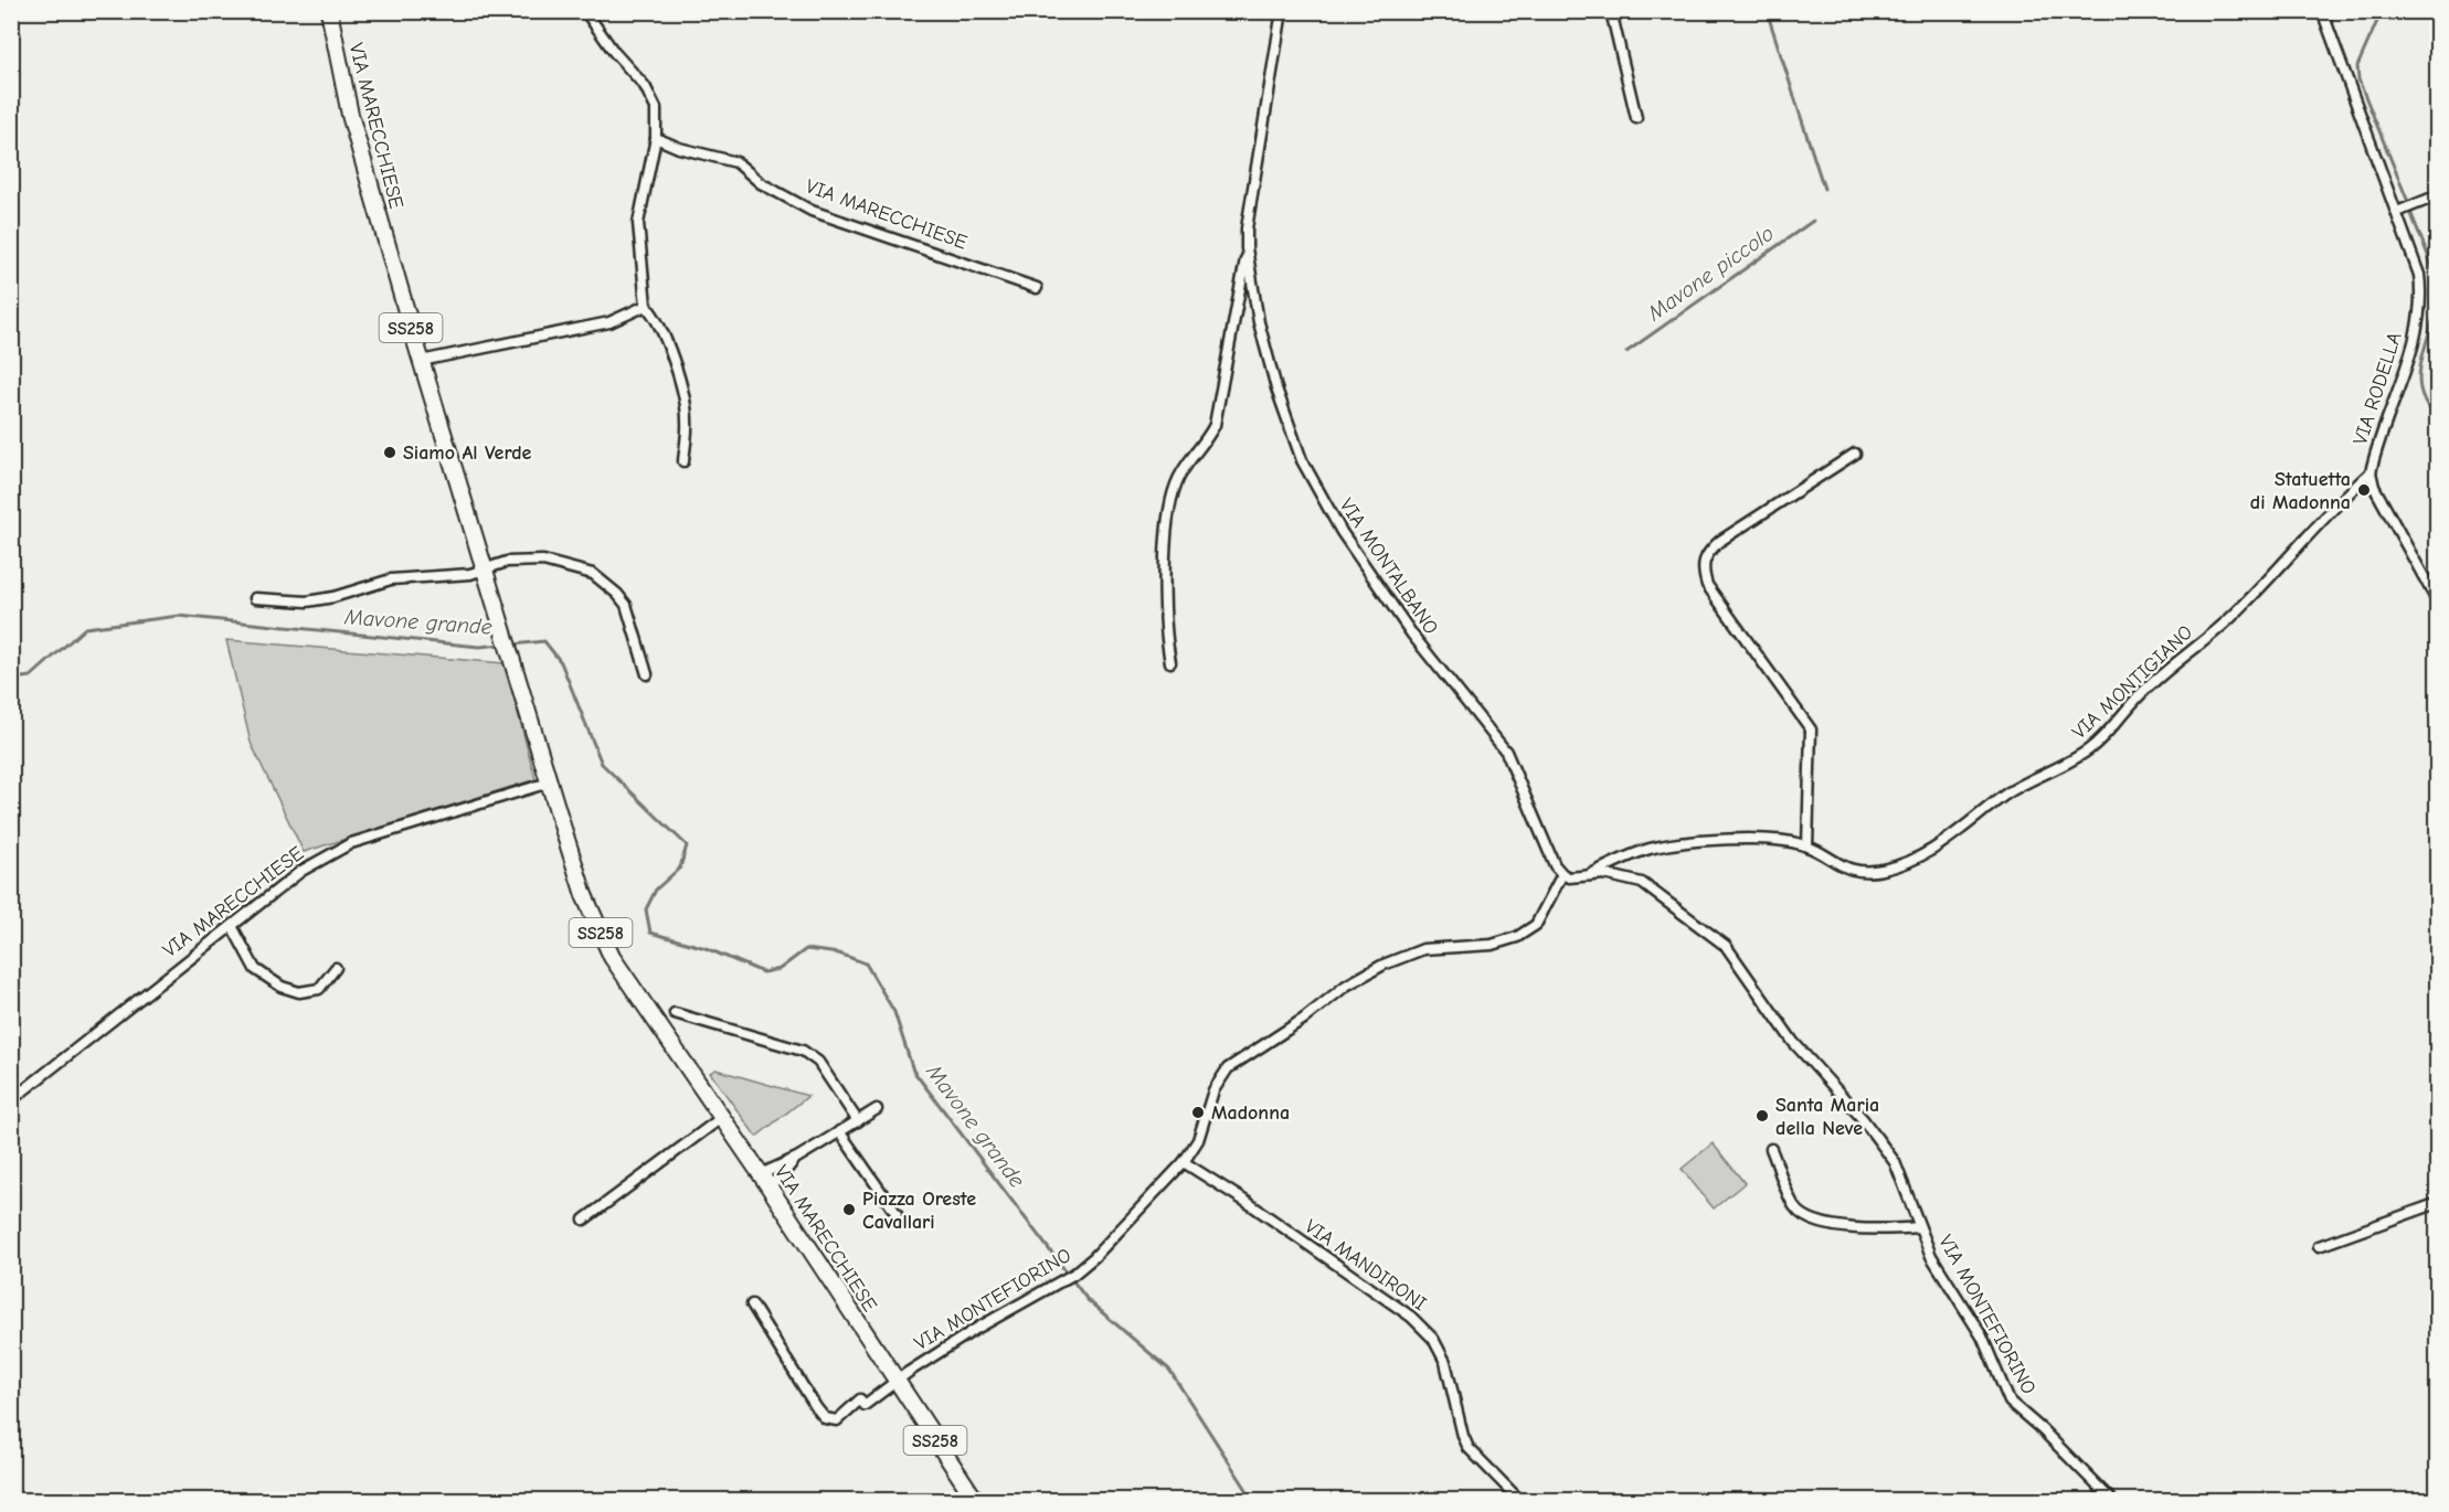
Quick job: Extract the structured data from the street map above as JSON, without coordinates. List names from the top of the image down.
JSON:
{
  "streets": {
    "main road": ["VIA MARECCHIESE", "SS258"],
    "street": [
      "VIA RODELLA",
      "VIA MONTALBANO",
      "VIA MONTIGIANO",
      "VIA MANDIRONI",
      "VIA MONTEFIORINO"
    ]
  },
  "crossings": [
    ["VIA MARECCHIESE", "VIA MONTEFIORINO"],
    ["VIA RODELLA", "VIA MONTIGIANO"],
    ["VIA MONTALBANO", "VIA MONTEFIORINO"],
    ["VIA MONTIGIANO", "VIA MONTEFIORINO"],
    ["VIA MANDIRONI", "VIA MONTEFIORINO"]
  ],
  "water": ["Mavone piccolo", "Mavone grande"],
  "places": [
    "Siamo Al Verde",
    "Statuetta di Madonna",
    "Madonna",
    "Santa Maria della Neve",
    "Piazza Oreste Cavallari"
  ]
}
